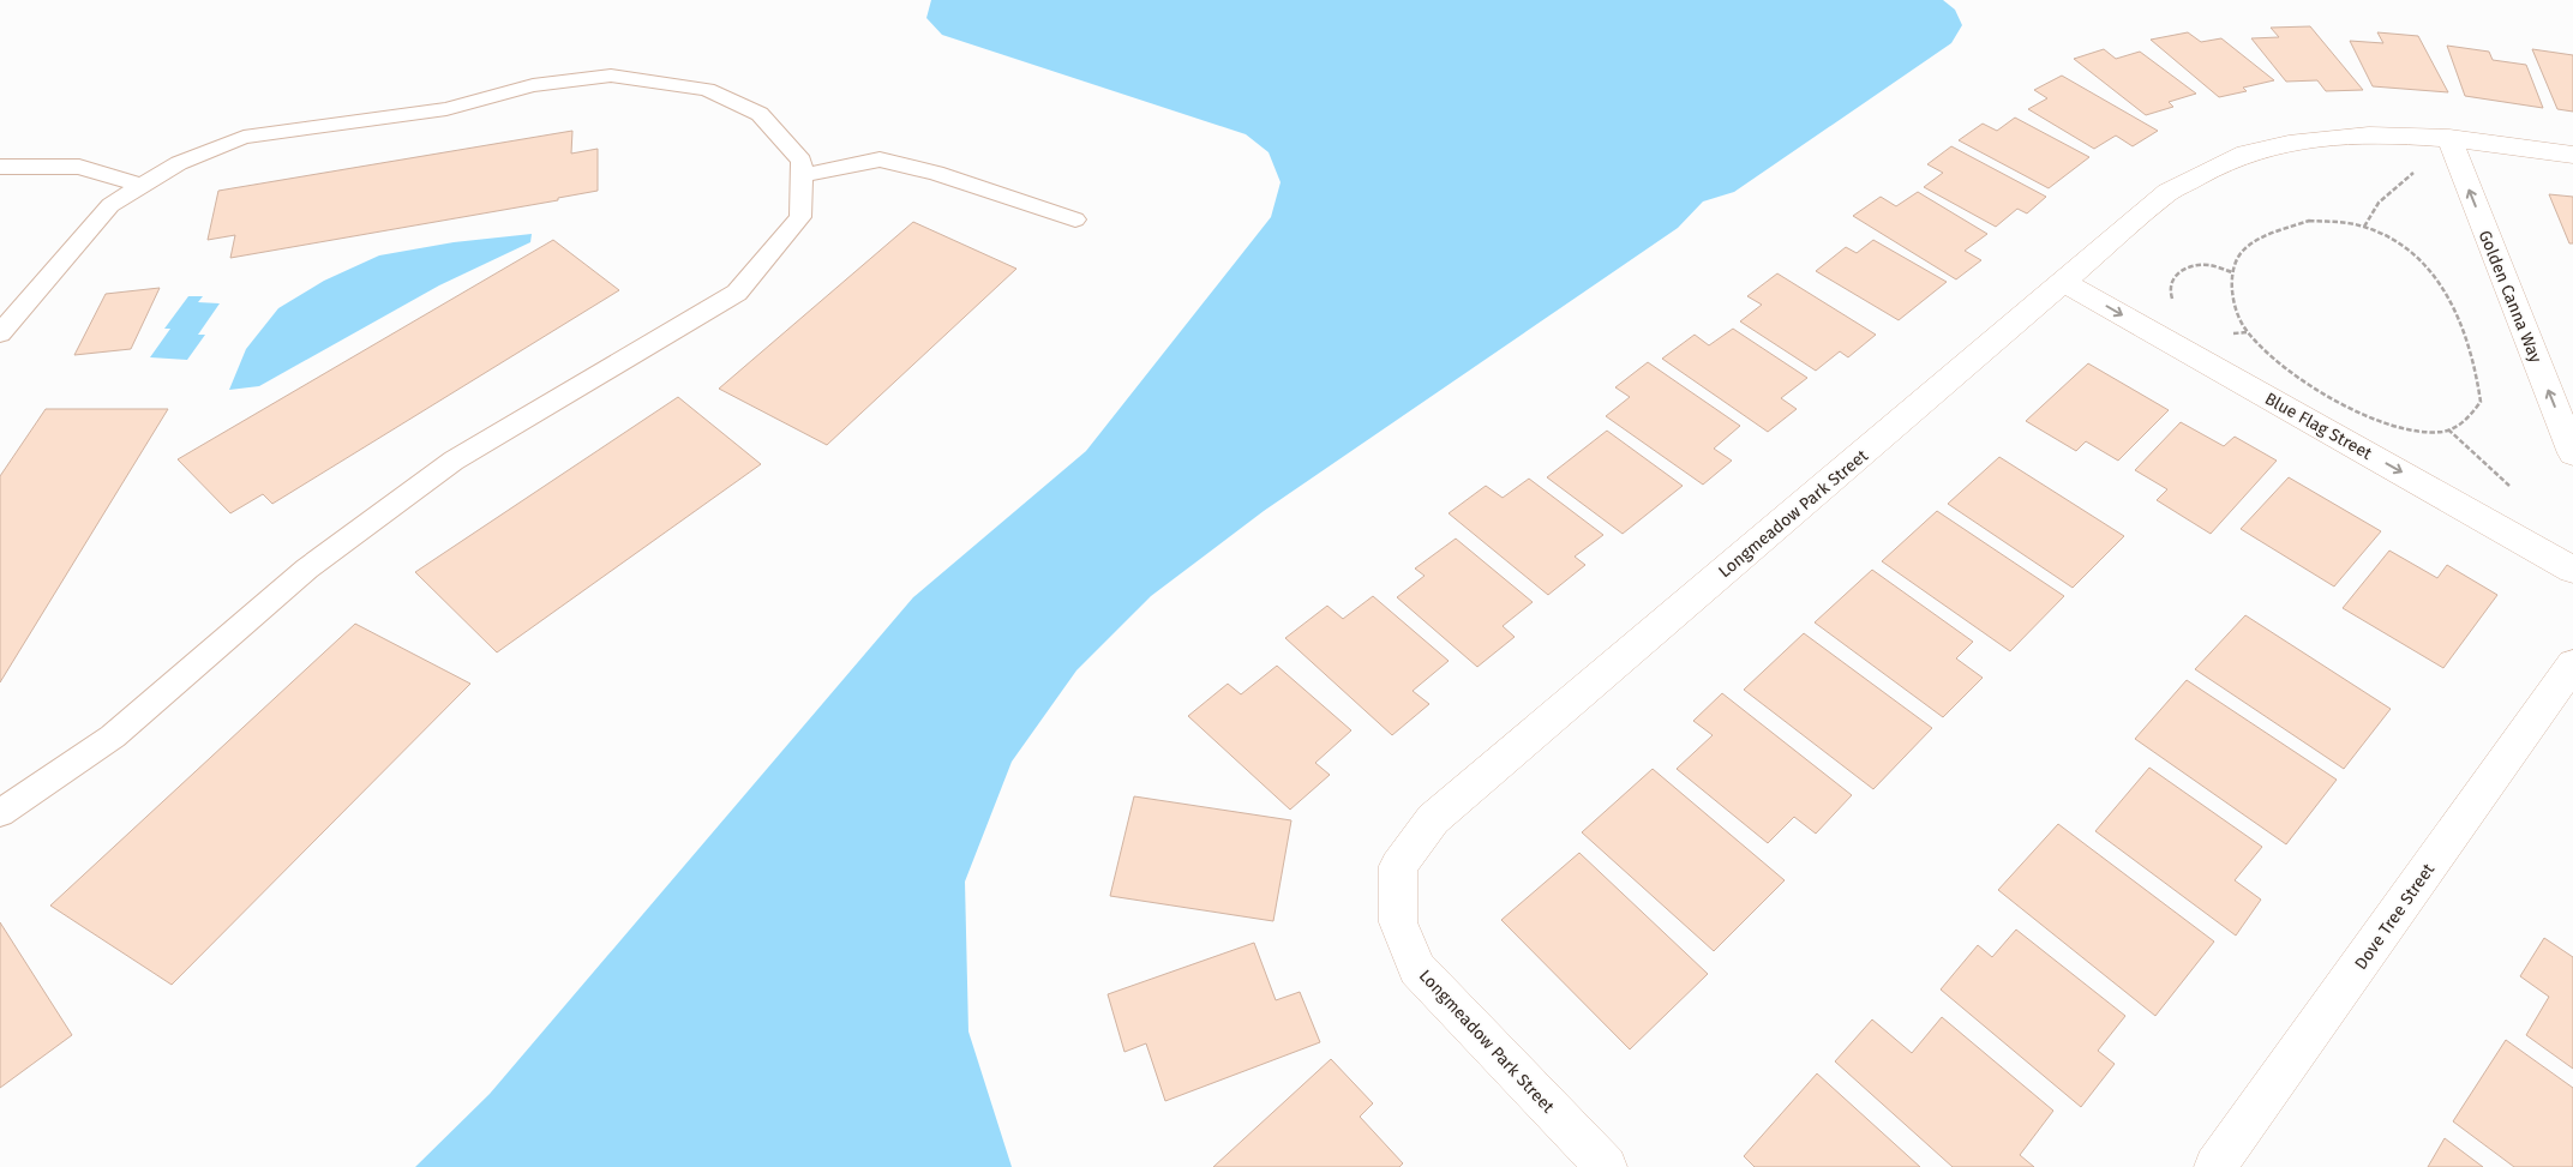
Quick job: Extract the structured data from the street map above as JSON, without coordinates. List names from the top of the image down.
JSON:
{
  "streets": {
    "street": [
      "Golden Canna Way",
      "Blue Flag Street",
      "Longmeadow Park Street",
      "Dove Tree Street"
    ]
  },
  "crossings": [
    ["Golden Canna Way", "Longmeadow Park Street"],
    ["Blue Flag Street", "Longmeadow Park Street"]
  ],
  "one_way": ["Golden Canna Way", "Blue Flag Street"]
}
